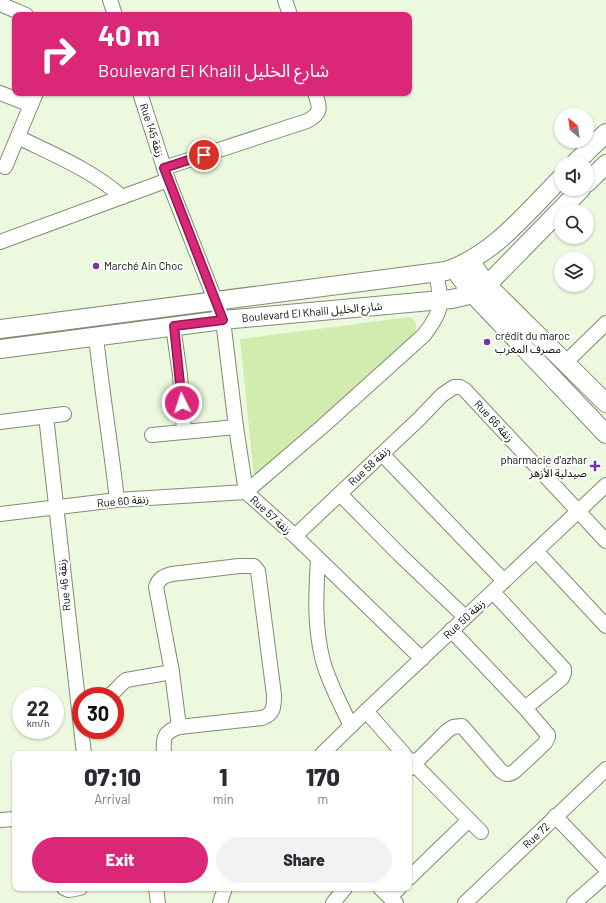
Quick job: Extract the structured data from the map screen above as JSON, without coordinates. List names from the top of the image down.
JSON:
{
  "streets": {
    "street": [
      "Rue 145 زنقة",
      "Boulevard El Khalil شارع الخليل",
      "Rue 66 زنقة",
      "Rue 58 زنقة",
      "Rue 60 زنقة",
      "Rue 57 زنقة",
      "Rue 46 زنقة",
      "Rue 50 زنقة",
      "Rue 72"
    ]
  },
  "crossings": [
    ["Rue 145 زنقة", "Boulevard El Khalil شارع الخليل"],
    ["Rue 145 زنقة", "Rue 57 زنقة"],
    ["Boulevard El Khalil شارع الخليل", "Rue 57 زنقة"],
    ["Rue 66 زنقة", "Rue 58 زنقة"],
    ["Rue 66 زنقة", "Rue 50 زنقة"],
    ["Rue 58 زنقة", "Rue 57 زنقة"],
    ["Rue 60 زنقة", "Rue 57 زنقة"],
    ["Rue 60 زنقة", "Rue 46 زنقة"],
    ["Rue 57 زنقة", "Rue 50 زنقة"]
  ],
  "places": {
    "other": ["Marché Ain Choc", "crédit du maroc مصرف المغرب"],
    "health": ["pharmacie d'azhar صيدلية الأزهر"]
  },
  "north": "top left",
  "page": {
    "turn": ["40 m", "Boulevard El Khalil شارع الخليل"],
    "speed": "22 km/h",
    "limit": "30",
    "eta": [
      "07:10",
      "Arrival",
      "1",
      "min",
      "170",
      "m"
    ],
    "buttons": ["Exit", "Share"]
  }
}
